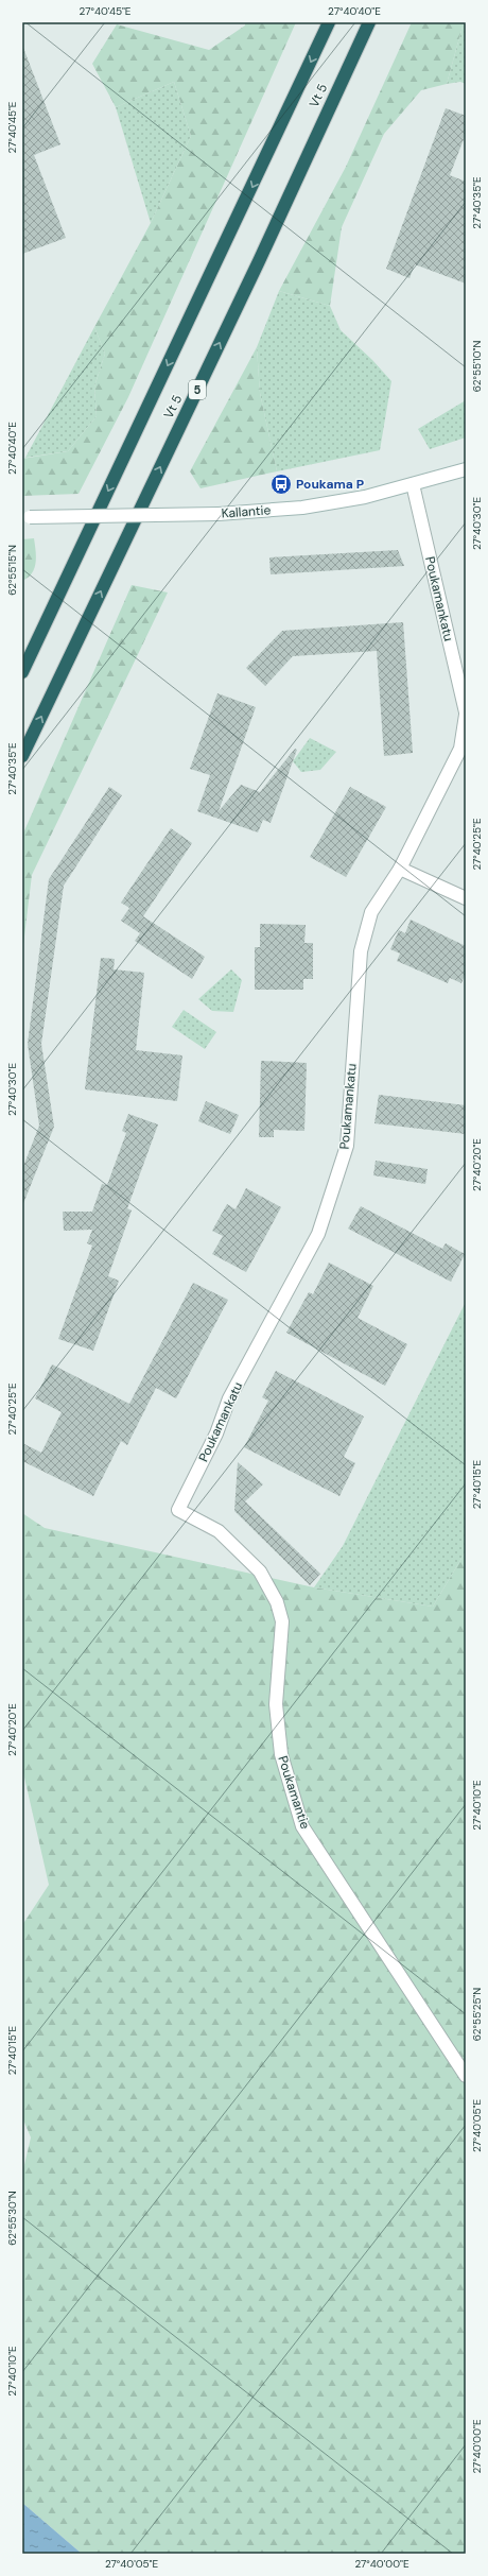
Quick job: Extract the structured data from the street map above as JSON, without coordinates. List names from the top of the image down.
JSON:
{
  "streets": {
    "highway": ["Vt 5", "5"],
    "street": ["Kallantie", "Poukamankatu", "Poukamantie"]
  },
  "crossings": [
    ["Kallantie", "Poukamankatu"],
    ["Poukamankatu", "Poukamantie"]
  ],
  "places": {
    "bus stop": ["Poukama P"]
  },
  "coordinates": [
    "27°40'45\"E",
    "27°40'40\"E",
    "27°40'35\"E",
    "62°55'10\"N",
    "27°40'30\"E",
    "62°55'15\"N",
    "27°40'25\"E",
    "27°40'20\"E",
    "27°40'15\"E",
    "27°40'10\"E",
    "62°55'25\"N",
    "27°40'05\"E",
    "62°55'30\"N",
    "27°40'00\"E"
  ]
}
